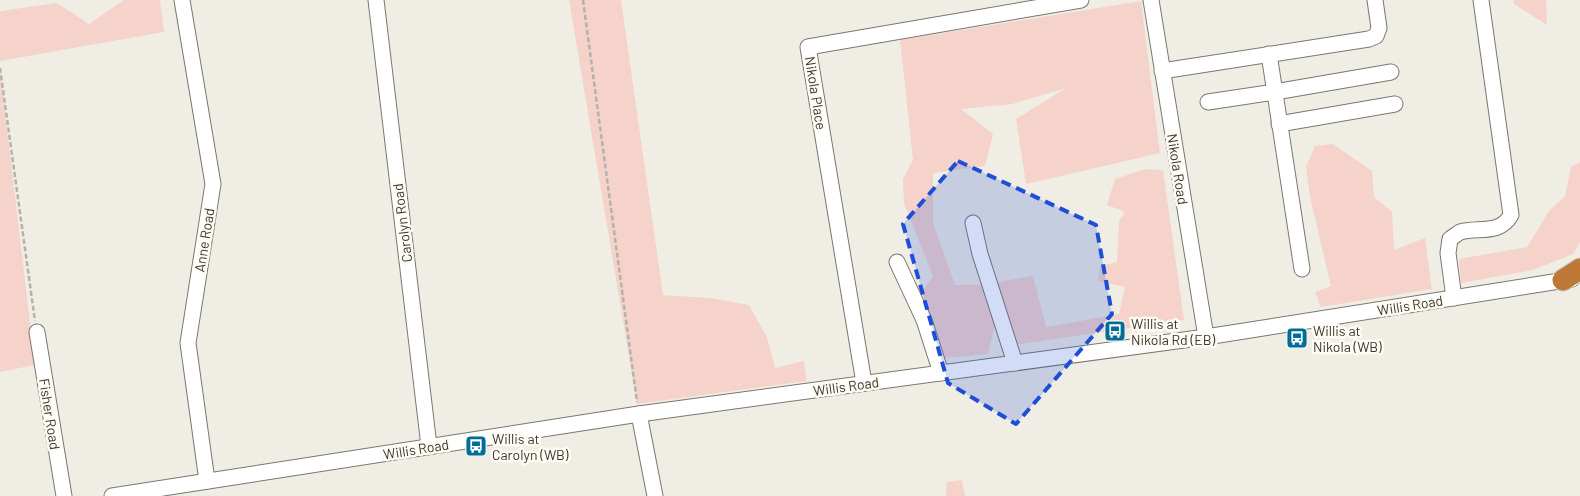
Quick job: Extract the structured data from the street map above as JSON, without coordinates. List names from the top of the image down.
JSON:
{
  "streets": {
    "street": [
      "Nikola Place",
      "Nikola Road",
      "Carolyn Road",
      "Anne Road",
      "Willis Road",
      "Fisher Road"
    ]
  },
  "crossings": [
    ["Nikola Place", "Willis Road"],
    ["Nikola Road", "Willis Road"],
    ["Carolyn Road", "Willis Road"],
    ["Anne Road", "Willis Road"]
  ],
  "places": {
    "bus stop": ["Willis at Nikola Rd (EB)", "Willis at Nikola (WB)", "Willis at Carolyn (WB)"]
  }
}
